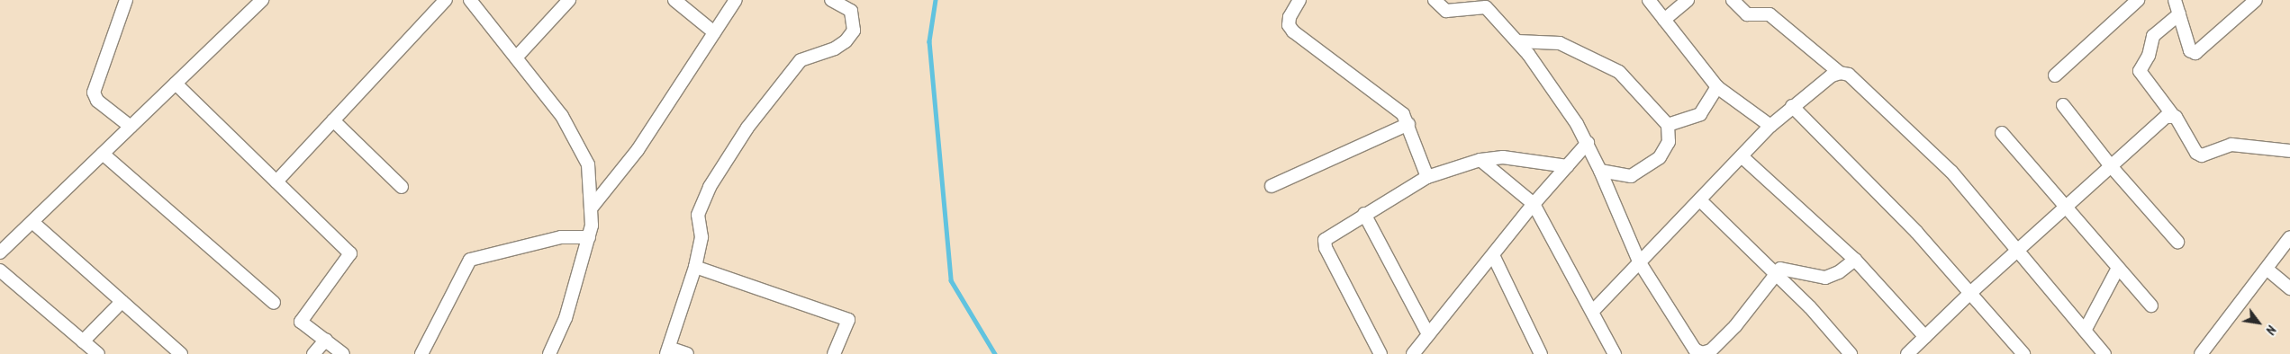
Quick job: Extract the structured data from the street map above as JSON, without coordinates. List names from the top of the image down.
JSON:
{
  "north": "bottom right"
}
